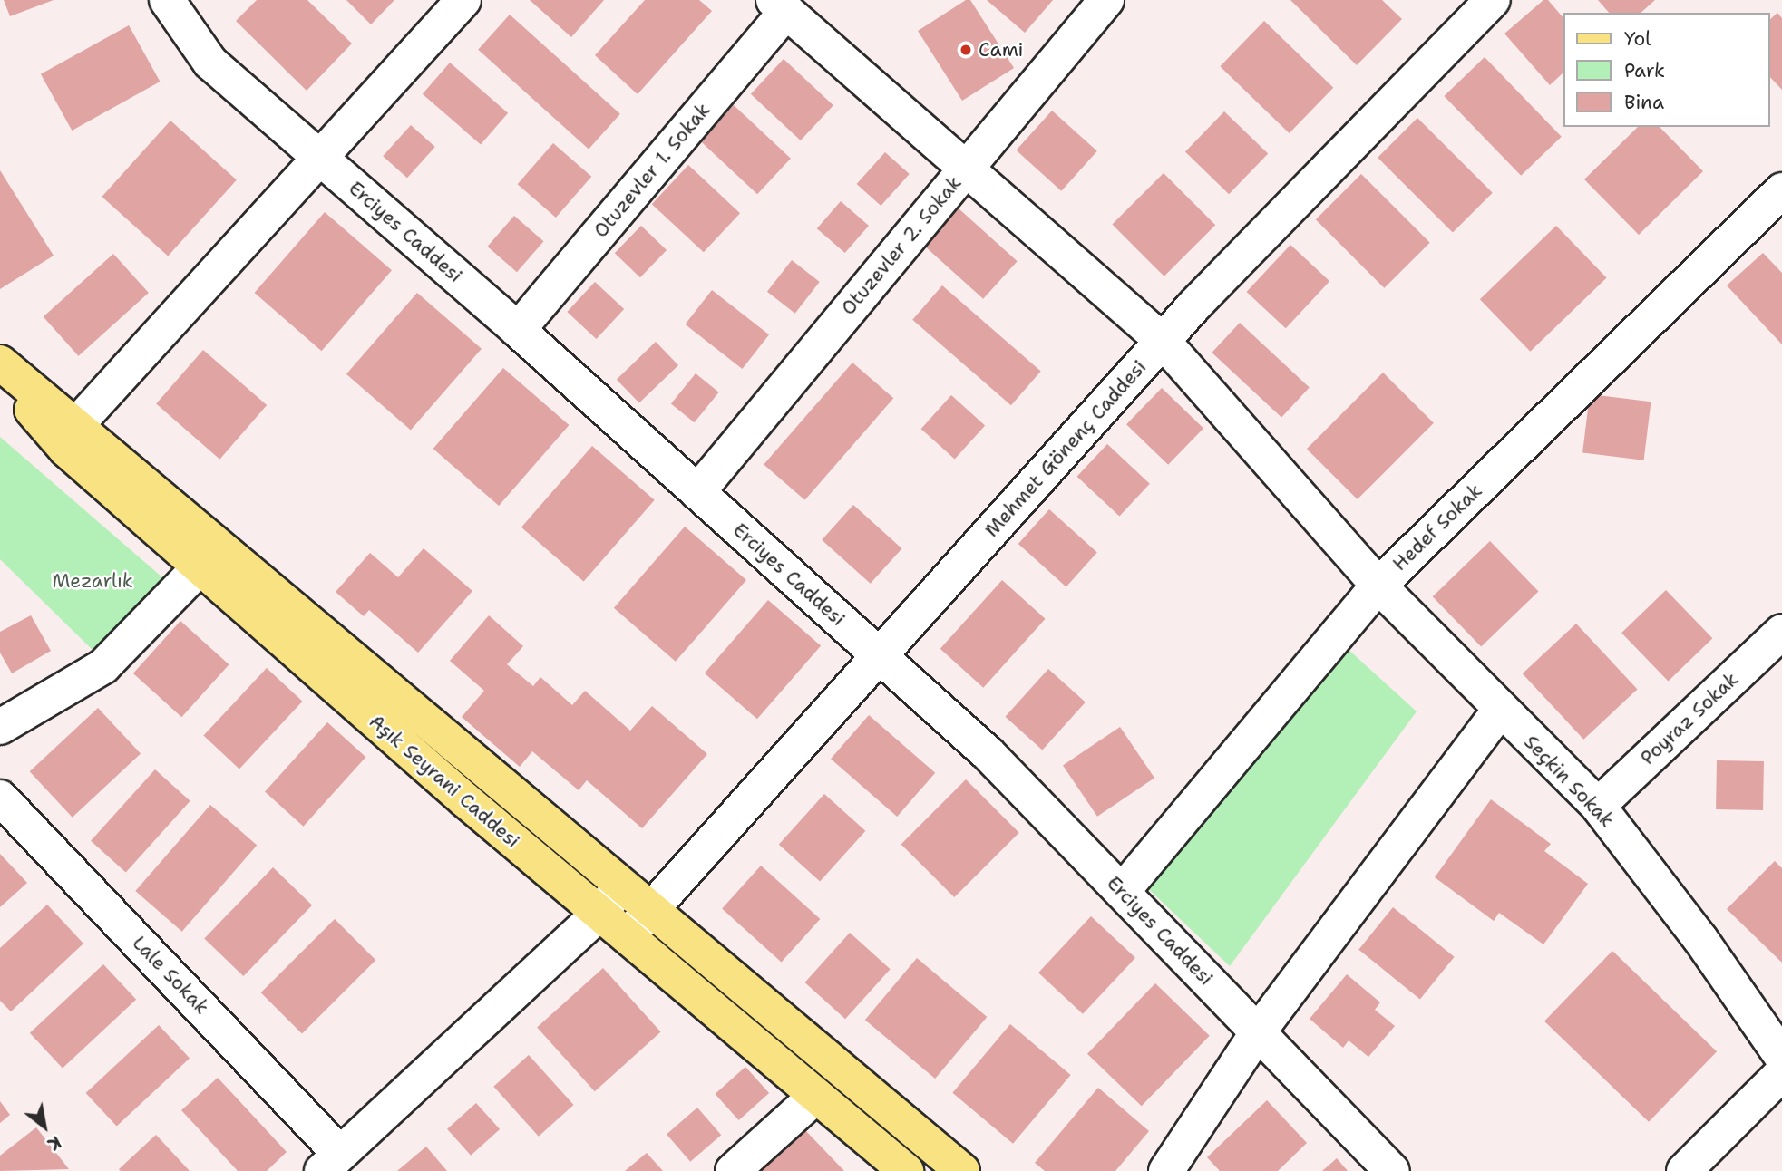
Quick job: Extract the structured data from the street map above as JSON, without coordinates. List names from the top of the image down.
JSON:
{
  "streets": {
    "main road": ["Aşık Seyrani Caddesi"],
    "street": [
      "Otuzevler 1. Sokak",
      "Erciyes Caddesi",
      "Otuzevler 2. Sokak",
      "Mehmet Gönenç Caddesi",
      "Hedef Sokak",
      "Poyraz Sokak",
      "Seçkin Sokak",
      "Lale Sokak"
    ]
  },
  "crossings": [
    ["Otuzevler 1. Sokak", "Erciyes Caddesi"],
    ["Otuzevler 1. Sokak", "Seçkin Sokak"],
    ["Erciyes Caddesi", "Otuzevler 2. Sokak"],
    ["Erciyes Caddesi", "Mehmet Gönenç Caddesi"],
    ["Erciyes Caddesi", "Hedef Sokak"],
    ["Otuzevler 2. Sokak", "Seçkin Sokak"],
    ["Mehmet Gönenç Caddesi", "Aşık Seyrani Caddesi"],
    ["Mehmet Gönenç Caddesi", "Seçkin Sokak"],
    ["Hedef Sokak", "Seçkin Sokak"],
    ["Poyraz Sokak", "Seçkin Sokak"]
  ],
  "parks": ["Mezarlık"],
  "places": ["Cami"],
  "legend": ["Yol", "Park", "Bina"],
  "north": "bottom right"
}
